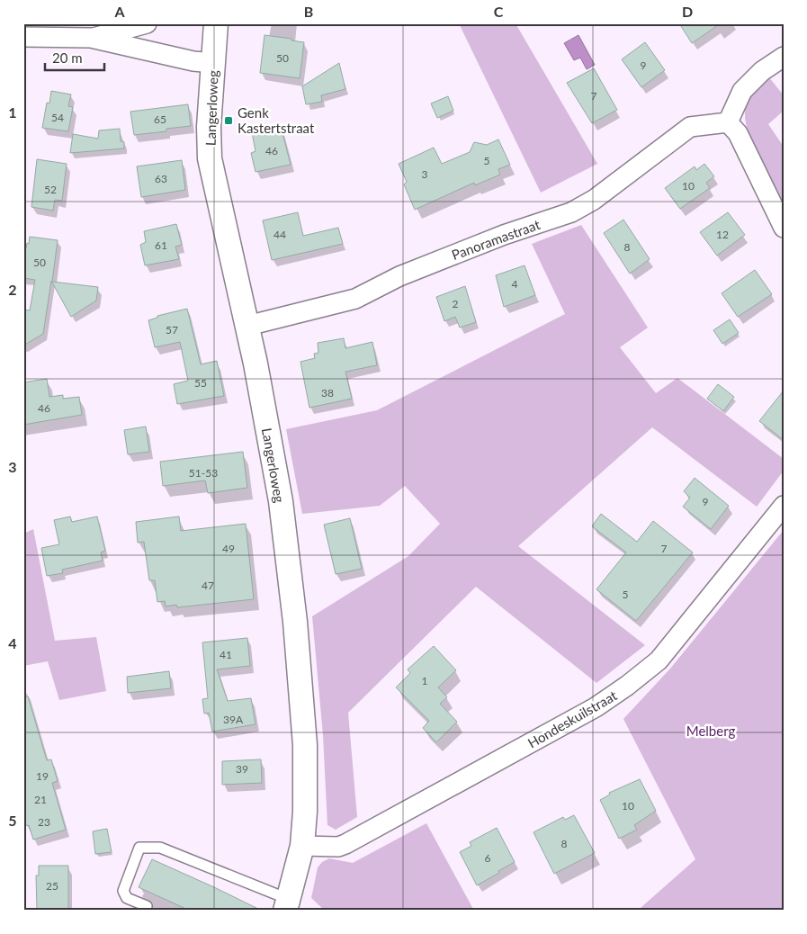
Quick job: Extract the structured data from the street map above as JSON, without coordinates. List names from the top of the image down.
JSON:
{
  "streets": {
    "street": ["Langerloweg", "Panoramastraat", "Hondeskuilstraat"]
  },
  "crossings": [
    ["Langerloweg", "Panoramastraat"],
    ["Langerloweg", "Hondeskuilstraat"]
  ],
  "parks": ["Melberg"],
  "places": {
    "transit": ["Genk Kastertstraat"]
  },
  "house_numbers": [
    "50",
    "9",
    "7",
    "54",
    "65",
    "46",
    "5",
    "3",
    "63",
    "10",
    "52",
    "44",
    "12",
    "61",
    "8",
    "50",
    "4",
    "2",
    "57",
    "55",
    "38",
    "46",
    "51-53",
    "9",
    "49",
    "7",
    "47",
    "5",
    "41",
    "1",
    "39A",
    "39",
    "19",
    "21",
    "10",
    "23",
    "8",
    "6",
    "25"
  ],
  "scale_bar": "20 m",
  "grid": {
    "columns": [
      "A",
      "B",
      "C",
      "D"
    ],
    "rows": [
      "1",
      "2",
      "3",
      "4",
      "5"
    ]
  }
}
